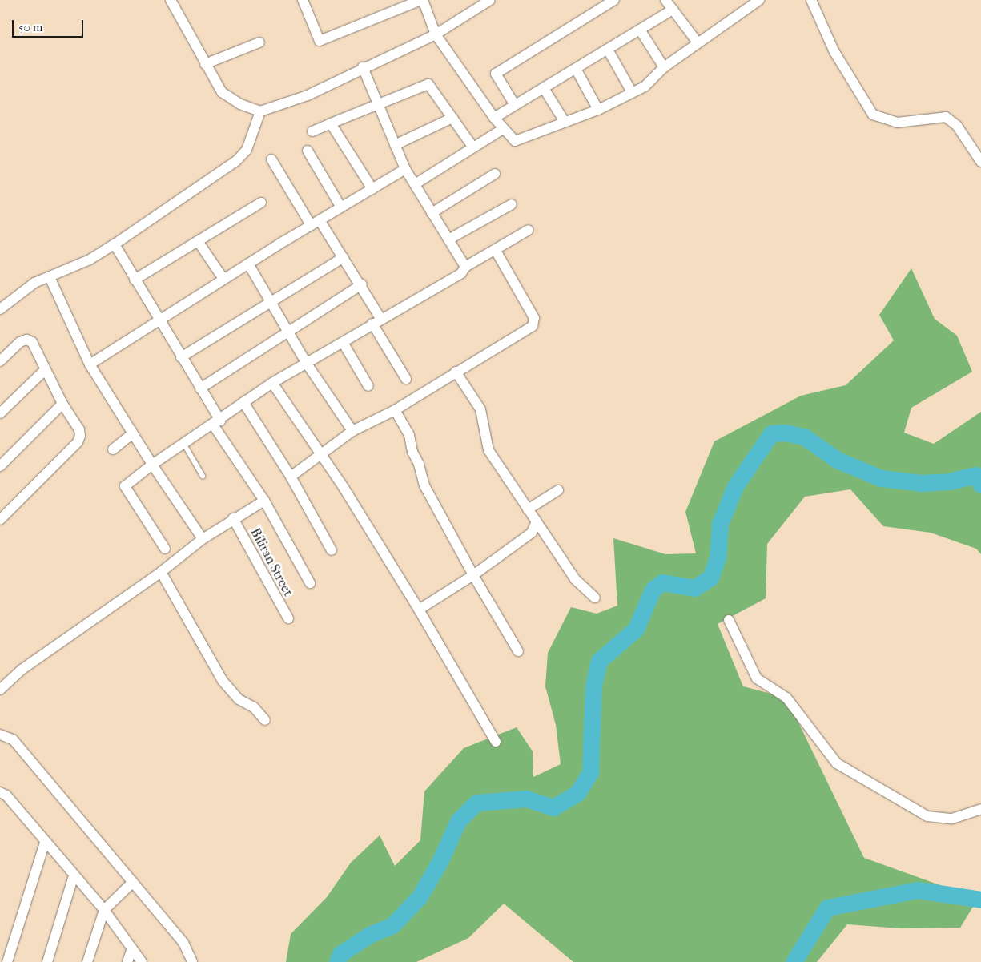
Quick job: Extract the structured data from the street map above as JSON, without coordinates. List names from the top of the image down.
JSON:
{
  "streets": {
    "street": ["Biliran Street"]
  },
  "scale_bar": "50 m"
}
